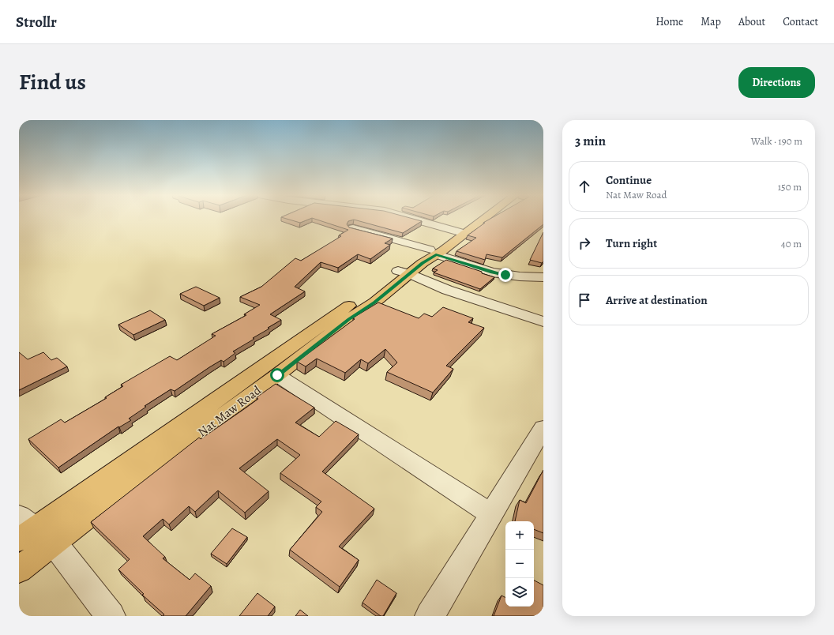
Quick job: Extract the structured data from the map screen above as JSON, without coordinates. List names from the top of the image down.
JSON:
{
  "streets": {
    "main road": ["Nat Maw Road"]
  },
  "page": {
    "header": "Strollr",
    "nav": [
      "Home",
      "Map",
      "About",
      "Contact"
    ],
    "title": "Find us",
    "buttons": "Directions",
    "heading": ["3 min", "Walk · 190 m"],
    "list": [
      ["Continue", "Nat Maw Road", "150 m"],
      ["Turn right", "40 m"],
      "Arrive at destination"
    ],
    "map_buttons": ["+", "−"]
  }
}
